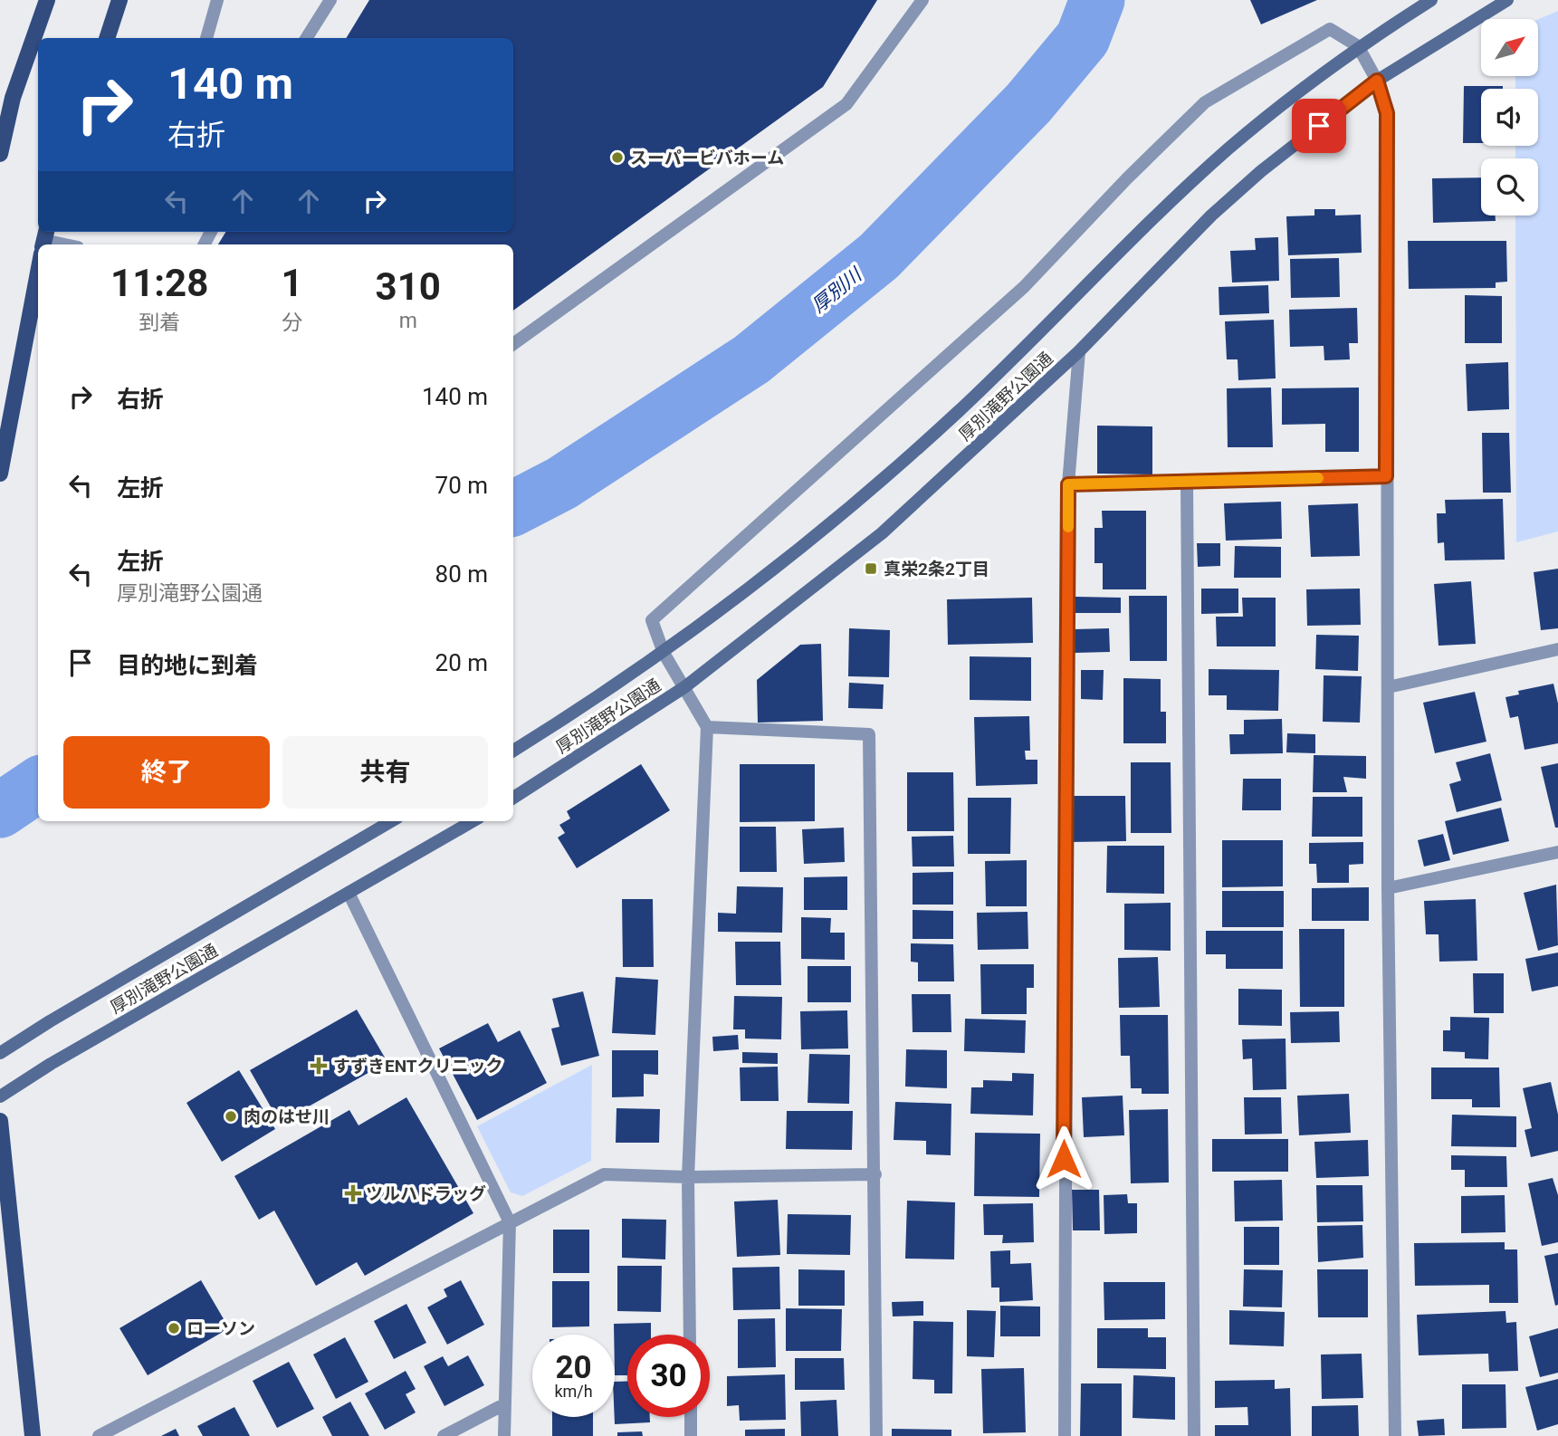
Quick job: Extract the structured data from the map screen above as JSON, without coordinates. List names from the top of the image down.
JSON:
{
  "streets": {
    "main road": ["厚別滝野公園通"]
  },
  "water": ["厚別川"],
  "places": {
    "other": ["スーパービバホーム", "肉のはせ川", "ローソン"],
    "transit": ["真栄2条2丁目"],
    "health": ["すずきENTクリニック", "ツルハドラッグ"]
  },
  "north": "top right",
  "page": {
    "turn": ["140 m", "右折"],
    "eta": [
      "11:28",
      "到着",
      "1",
      "分",
      "310",
      "m"
    ],
    "list": [
      {
        "name": "右折",
        "value": "140 m"
      },
      {
        "name": "左折",
        "value": "70 m"
      },
      {
        "name": "左折",
        "note": "厚別滝野公園通",
        "value": "80 m"
      },
      {
        "name": "目的地に到着",
        "value": "20 m"
      }
    ],
    "buttons": ["終了", "共有"],
    "speed": "20 km/h",
    "limit": "30"
  }
}
